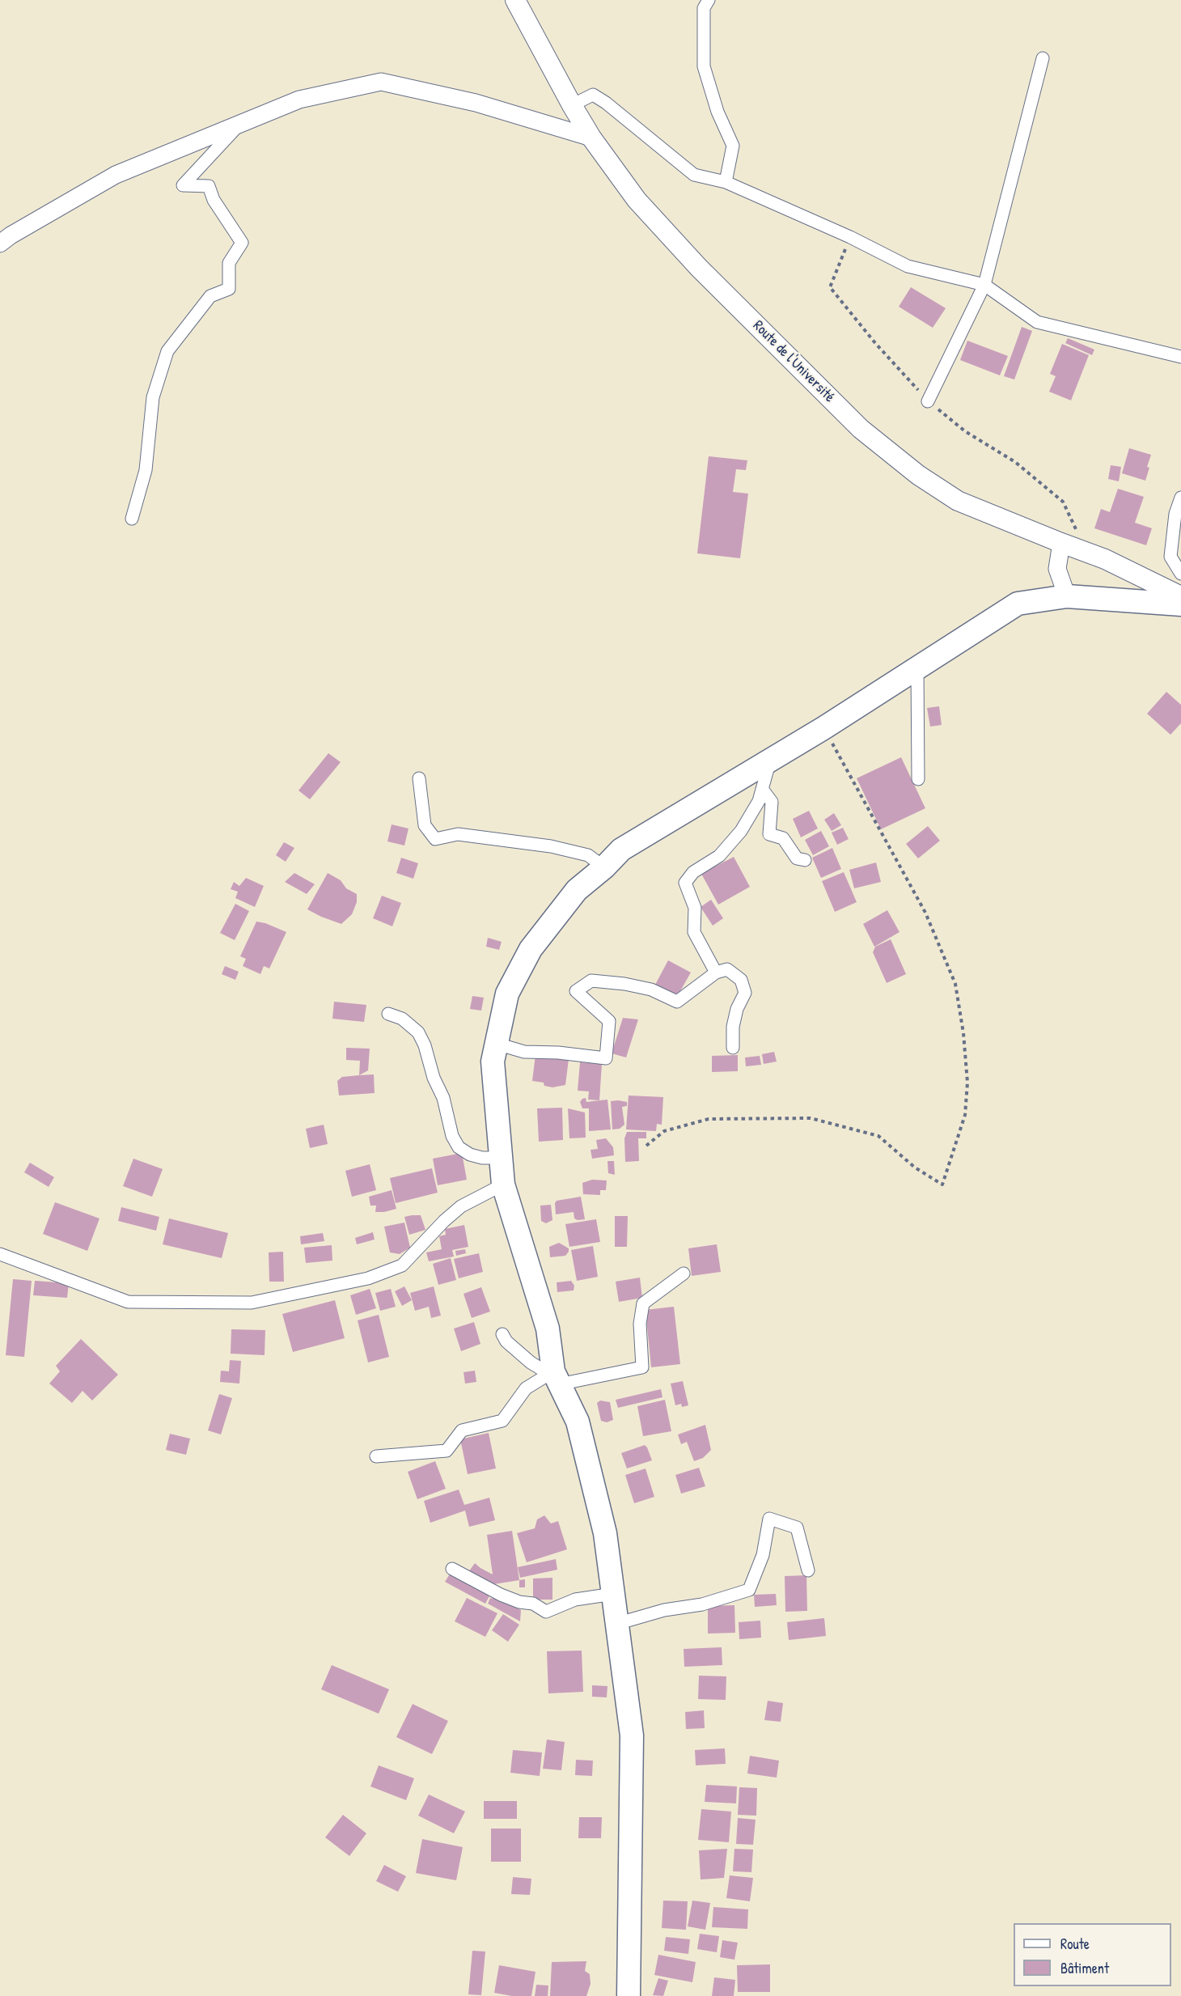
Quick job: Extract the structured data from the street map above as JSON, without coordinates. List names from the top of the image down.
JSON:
{
  "streets": {
    "main road": ["Route de l'Université"]
  },
  "legend": ["Route", "Bâtiment"]
}
